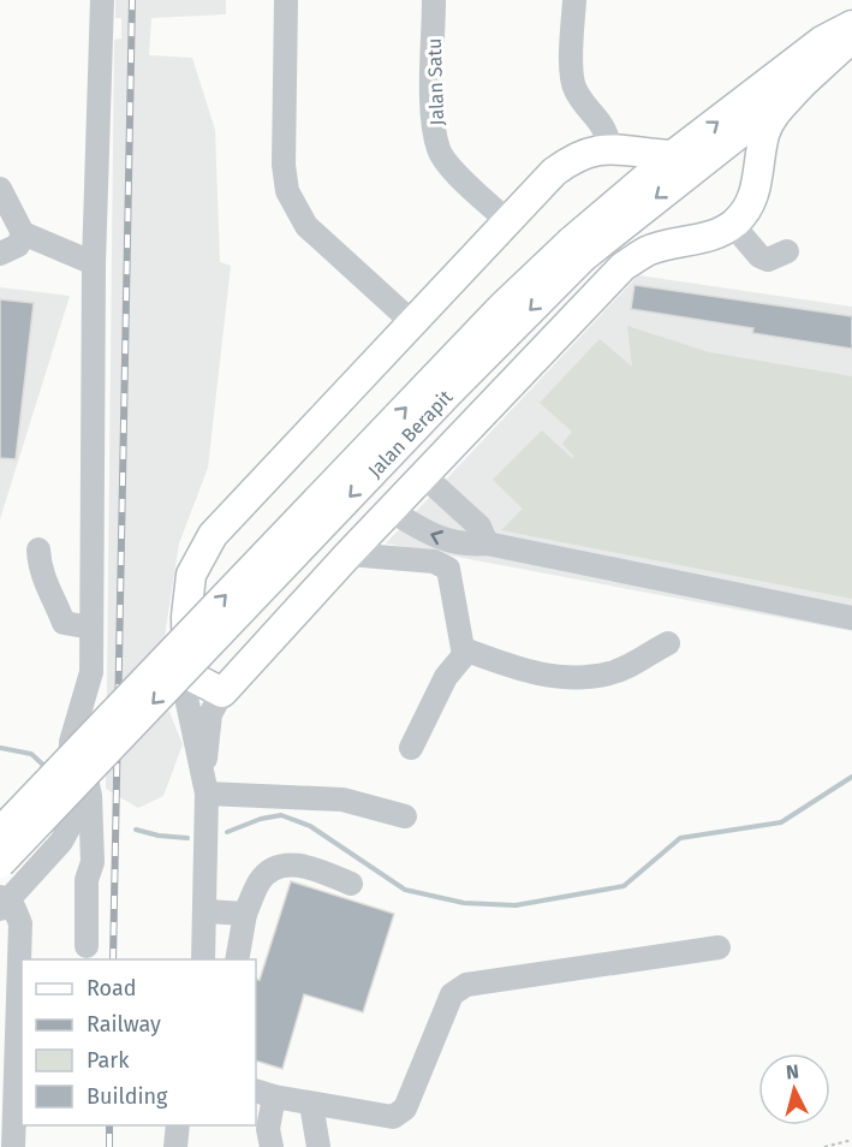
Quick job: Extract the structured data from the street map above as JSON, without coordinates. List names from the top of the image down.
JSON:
{
  "streets": {
    "main road": ["Jalan Berapit"],
    "street": ["Jalan Satu"]
  },
  "legend": [
    "Road",
    "Railway",
    "Park",
    "Building"
  ],
  "north": "top"
}
